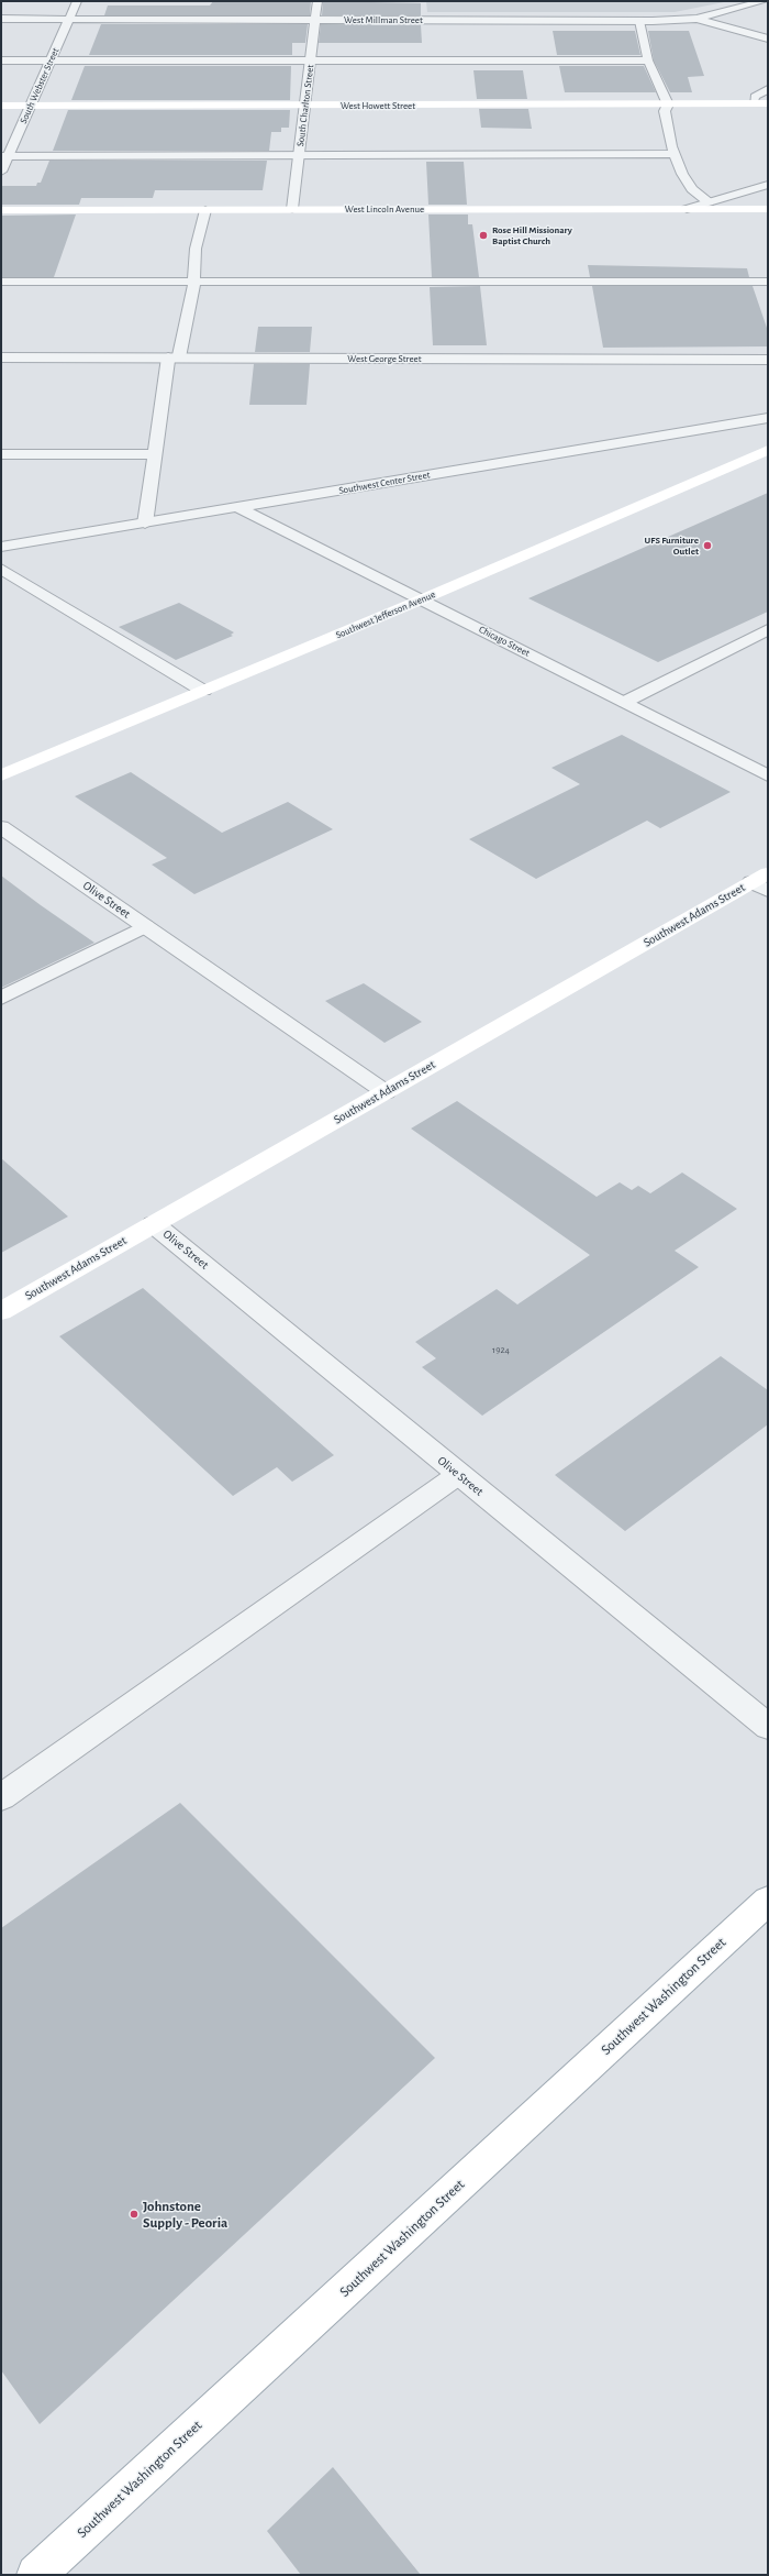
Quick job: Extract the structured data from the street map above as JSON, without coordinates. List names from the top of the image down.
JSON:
{
  "streets": {
    "main road": [
      "West Howett Street",
      "West Lincoln Avenue",
      "Southwest Jefferson Avenue",
      "Southwest Adams Street",
      "Southwest Washington Street"
    ],
    "street": [
      "West Millman Street",
      "South Webster Street",
      "South Charlton Street",
      "West George Street",
      "Southwest Center Street",
      "Chicago Street",
      "Olive Street"
    ]
  },
  "crossings": [
    ["West Millman Street", "South Webster Street"],
    ["West Millman Street", "South Charlton Street"],
    ["South Webster Street", "West Howett Street"],
    ["South Charlton Street", "West Howett Street"],
    ["South Charlton Street", "West Lincoln Avenue"],
    ["Southwest Center Street", "Chicago Street"],
    ["Southwest Jefferson Avenue", "Chicago Street"],
    ["Olive Street", "Southwest Adams Street"]
  ],
  "places": ["Rose Hill Missionary Baptist Church", "UFS Furniture Outlet", "Johnstone Supply - Peoria"],
  "house_numbers": ["1924"]
}
